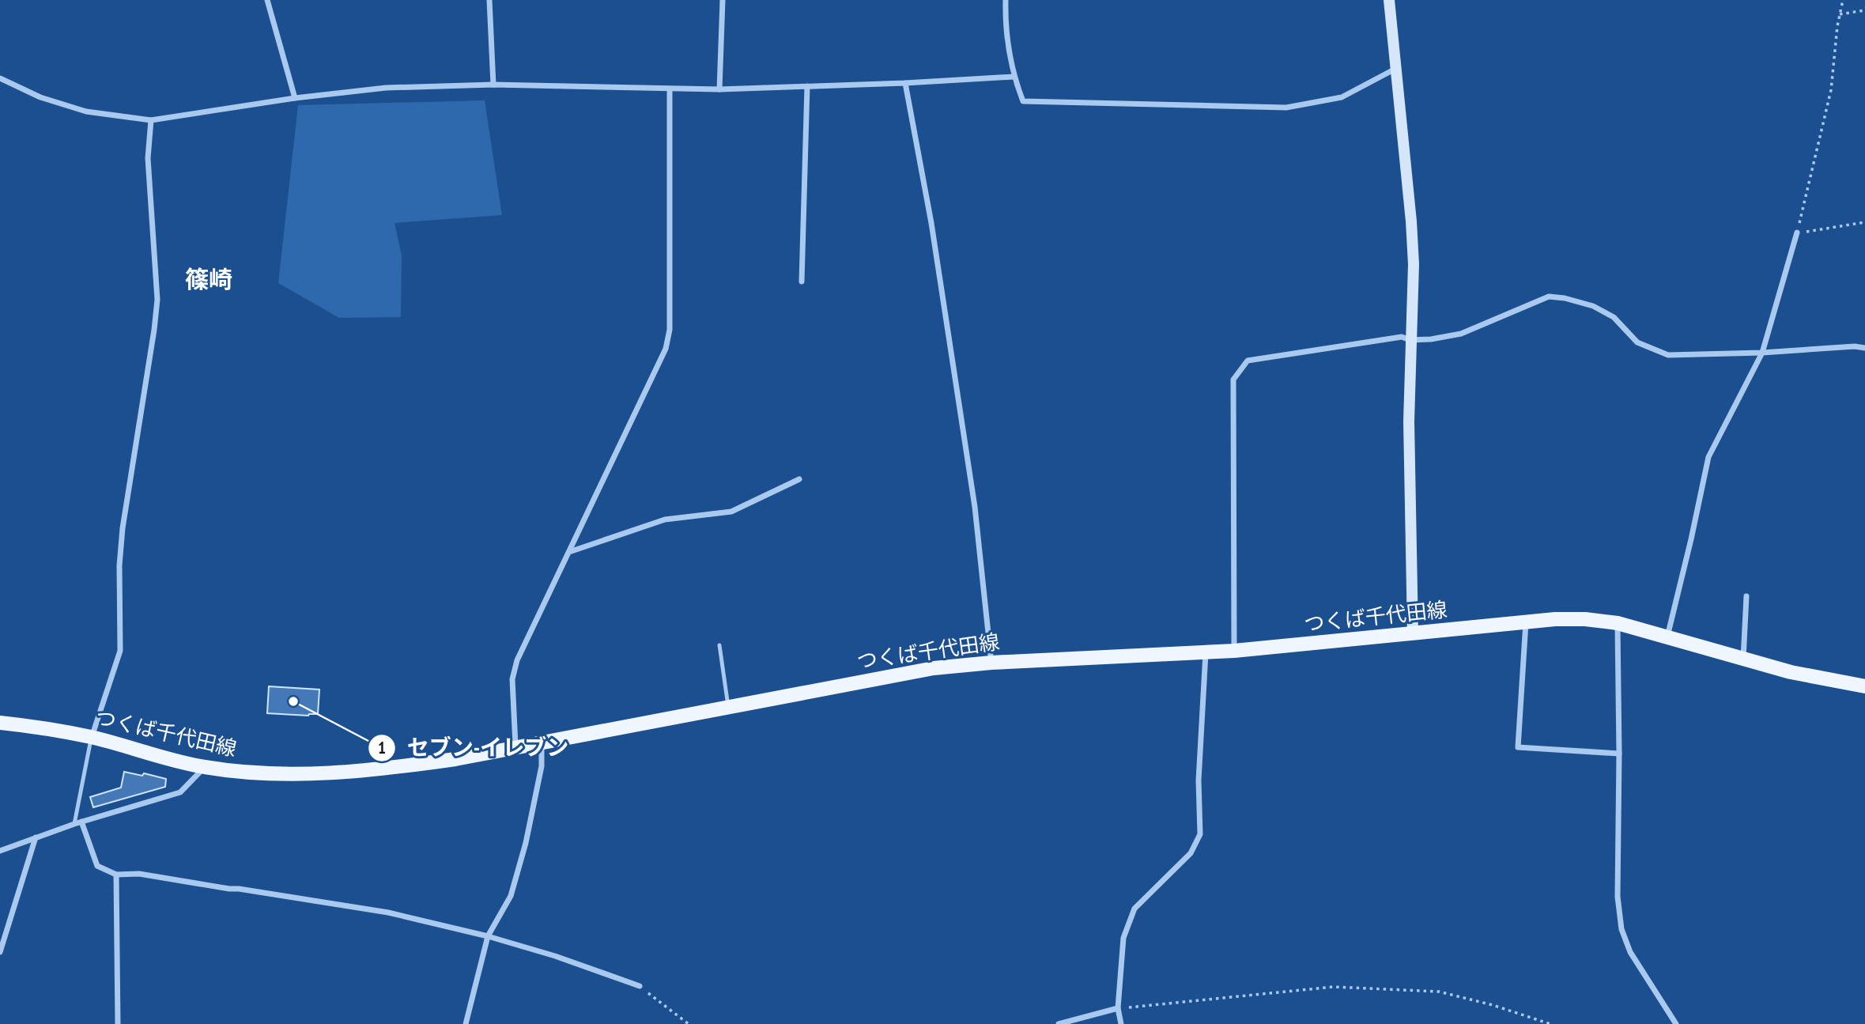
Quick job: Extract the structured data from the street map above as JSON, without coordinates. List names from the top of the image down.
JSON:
{
  "streets": {
    "main road": ["つくば千代田線"]
  },
  "districts": ["篠崎"],
  "places": ["セブン-イレブン"]
}
